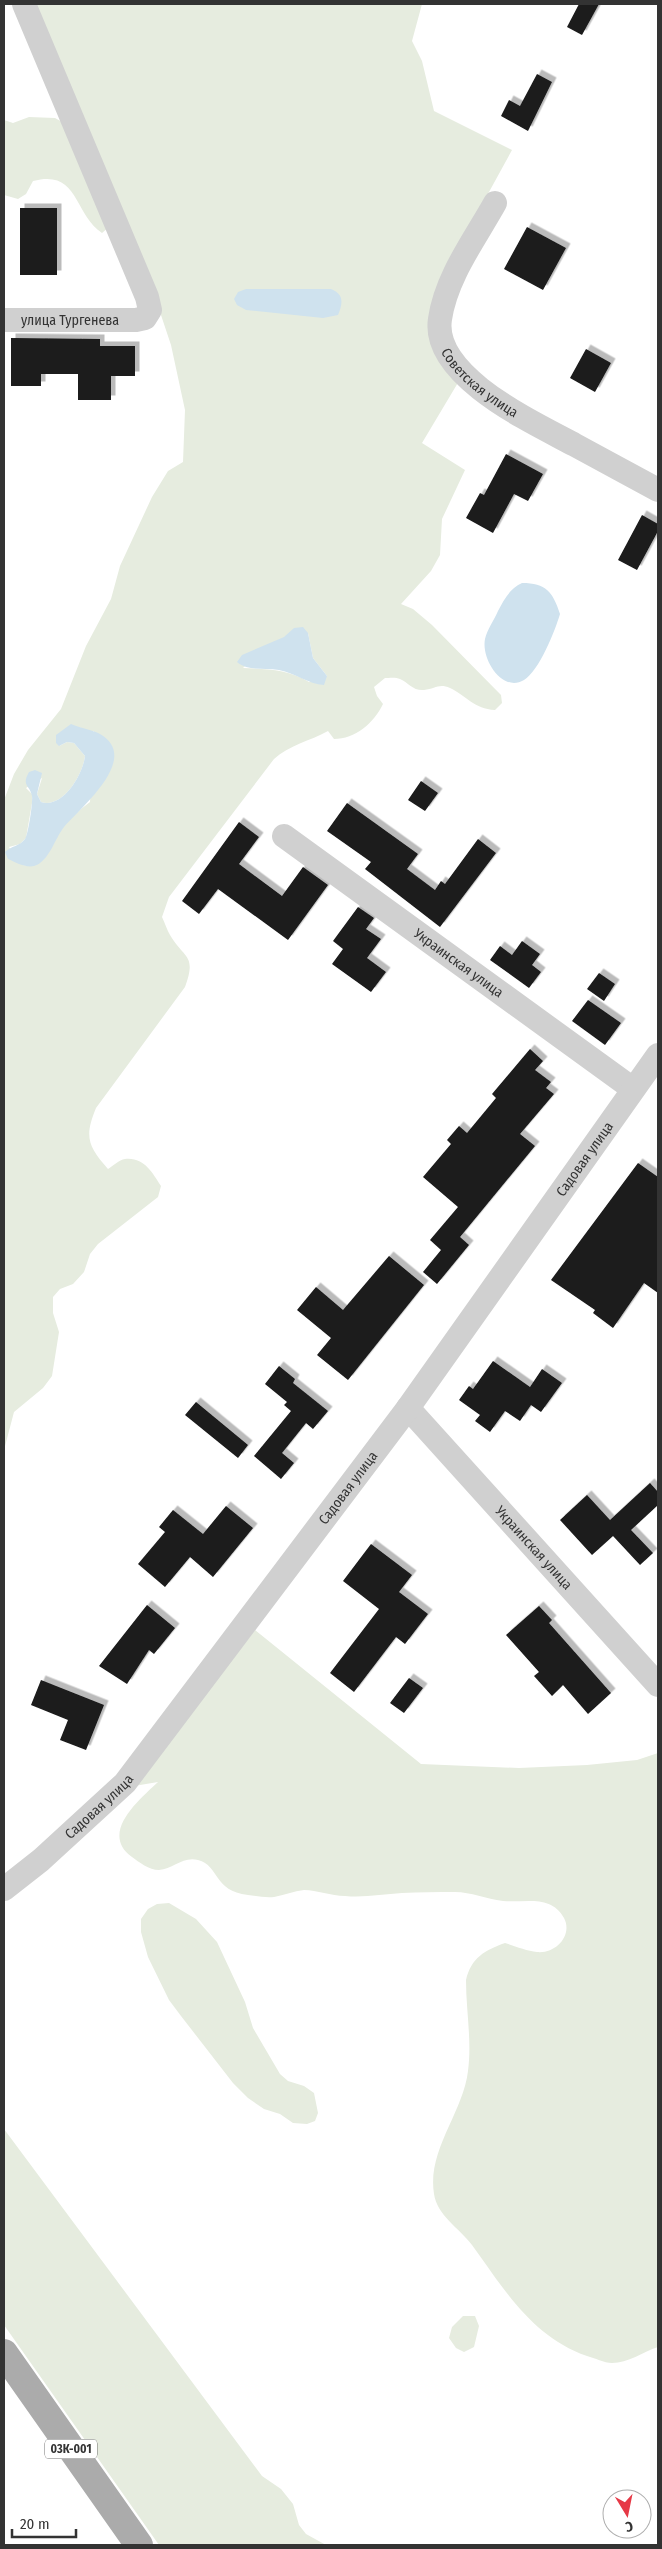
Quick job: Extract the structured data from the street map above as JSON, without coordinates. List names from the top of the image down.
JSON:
{
  "streets": {
    "main road": ["03К-001"],
    "street": [
      "улица Тургенева",
      "Советская улица",
      "Украинская улица",
      "Садовая улица"
    ]
  },
  "crossings": [
    ["Украинская улица", "Садовая улица"]
  ],
  "scale_bar": "20 m",
  "north": "bottom"
}
